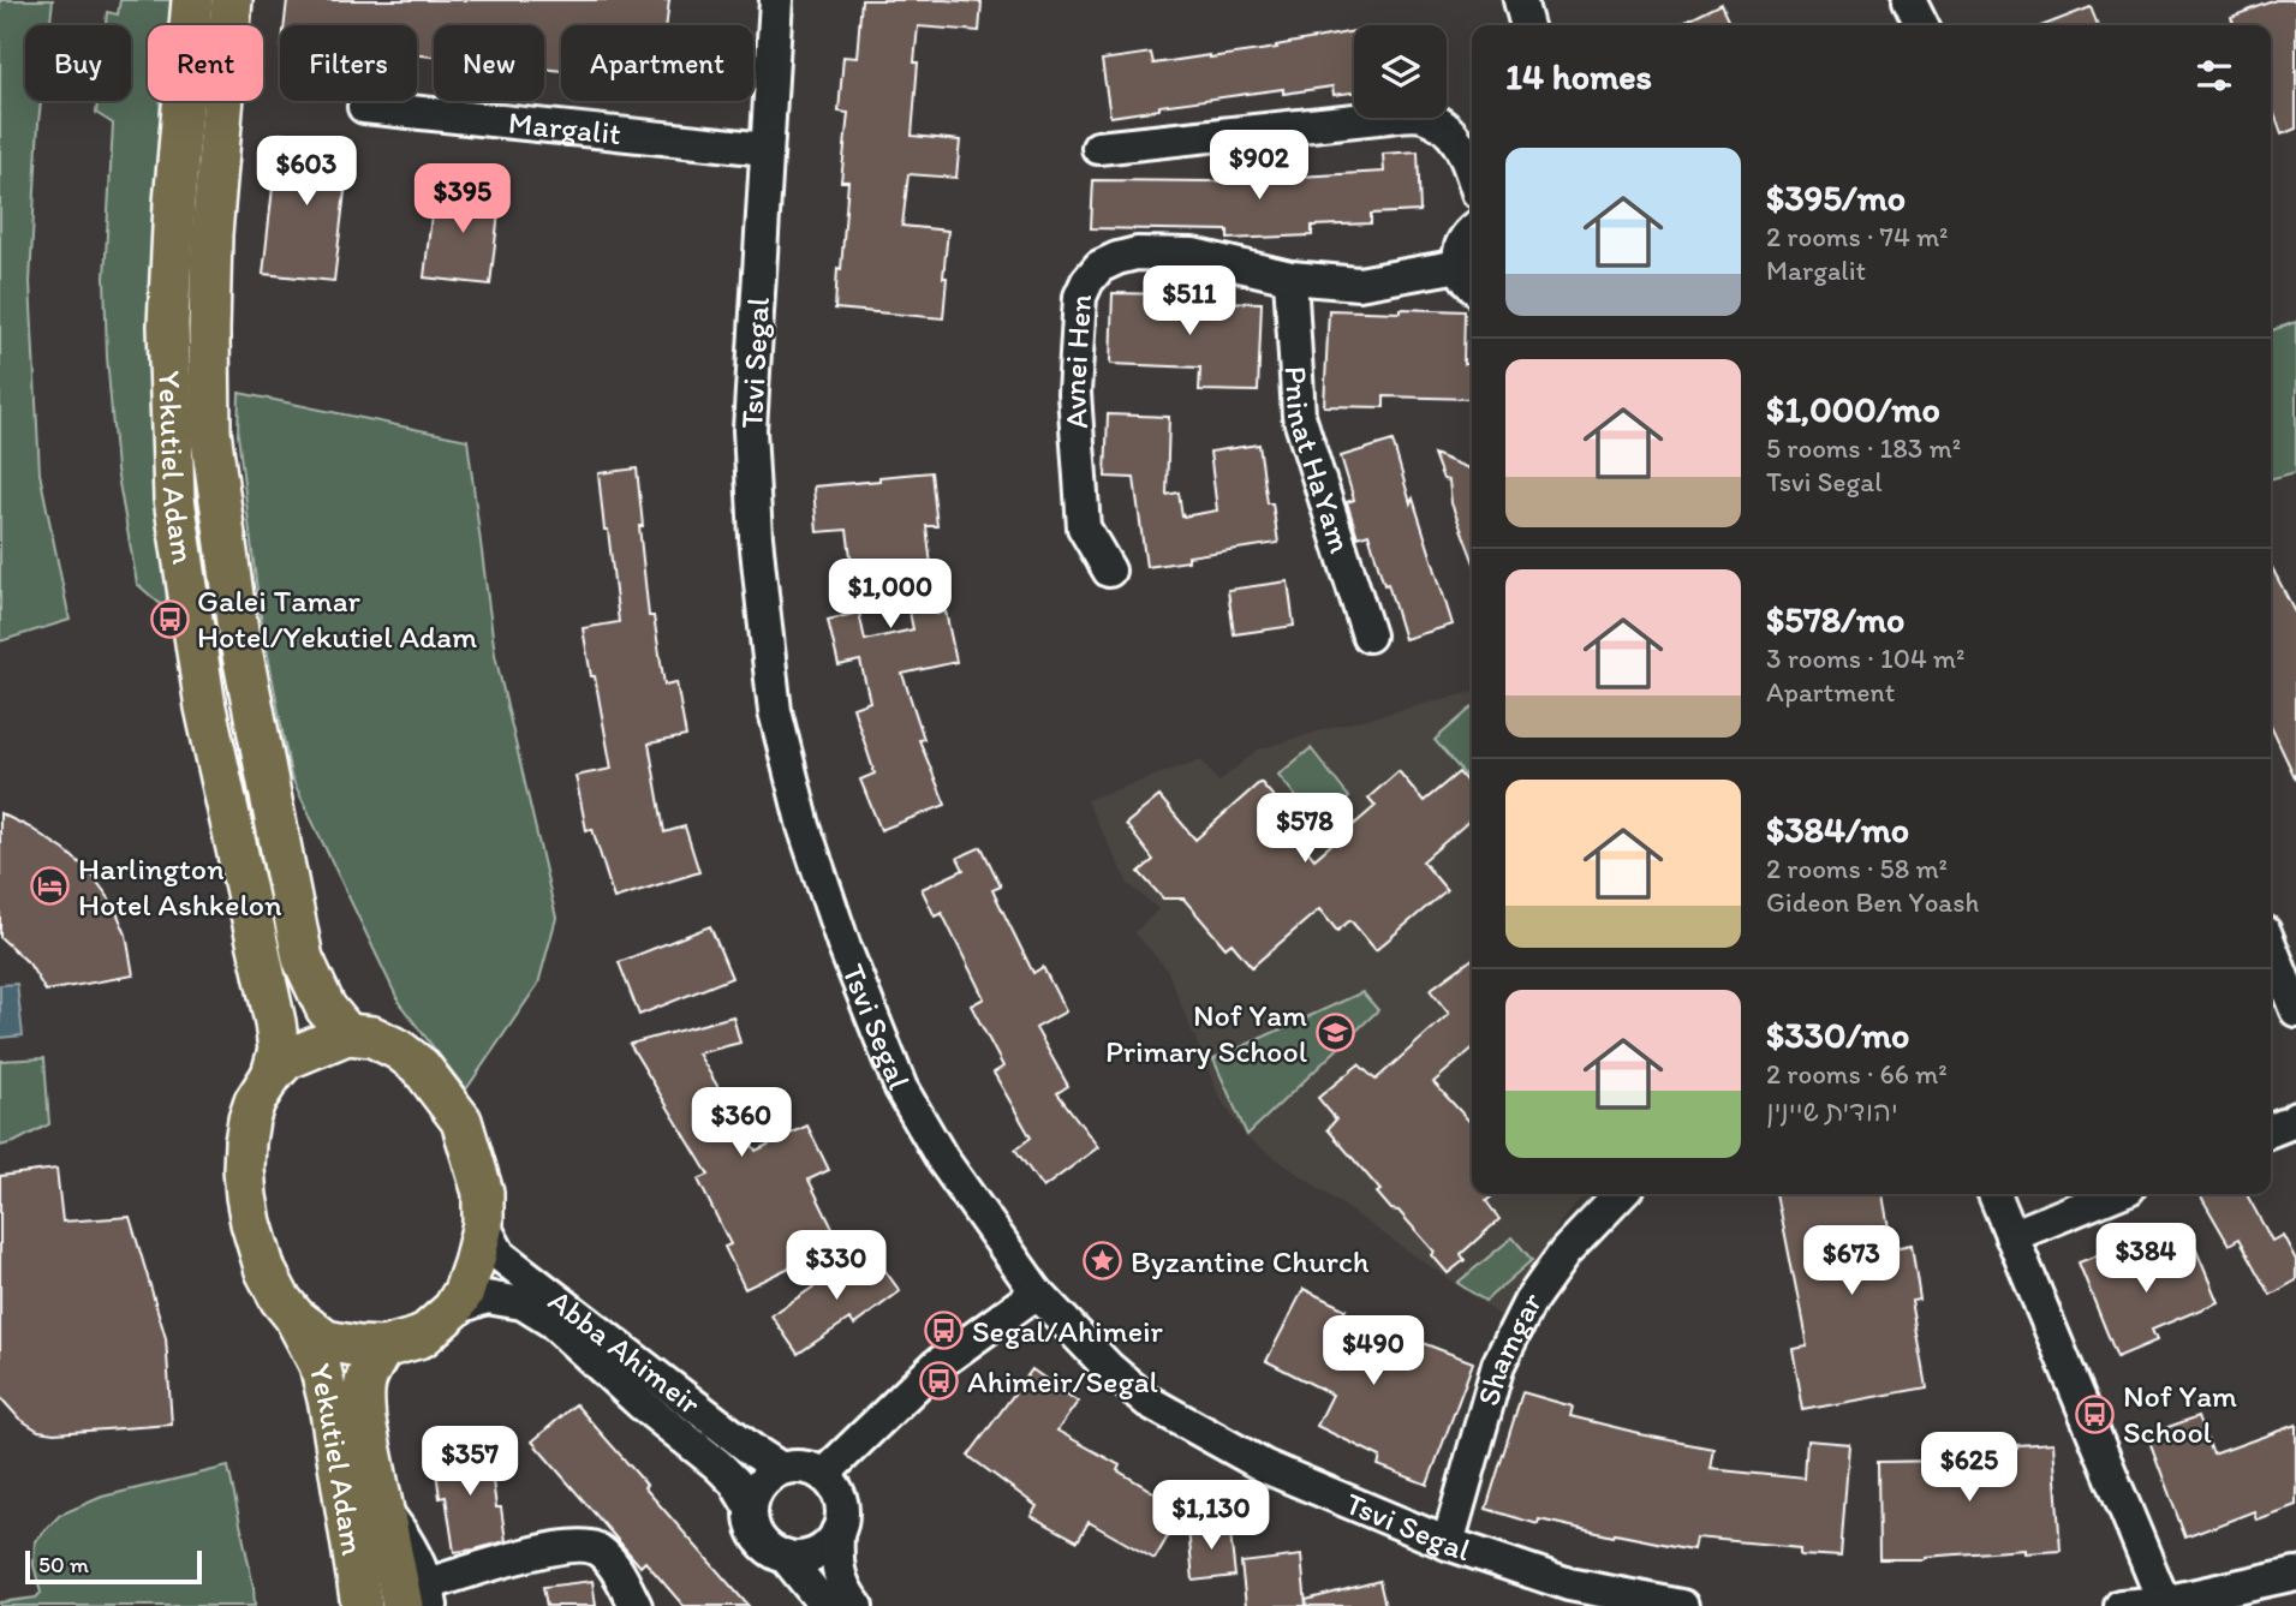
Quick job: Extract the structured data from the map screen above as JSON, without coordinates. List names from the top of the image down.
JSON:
{
  "streets": {
    "main road": ["Yekutiel Adam"],
    "street": [
      "Margalit",
      "Avnei Hen",
      "Tsvi Segal",
      "Pninat HaYam",
      "Abba Ahimeir",
      "Shamgar"
    ]
  },
  "crossings": [
    ["Margalit", "Tsvi Segal"],
    ["Avnei Hen", "Pninat HaYam"],
    ["Tsvi Segal", "Shamgar"],
    ["Yekutiel Adam", "Abba Ahimeir"]
  ],
  "places": {
    "bus stop": [
      "Galei Tamar Hotel/Yekutiel Adam",
      "Segal/Ahimeir",
      "Ahimeir/Segal",
      "Nof Yam School"
    ],
    "hotel": ["Harlington Hotel Ashkelon"],
    "school or university": ["Nof Yam Primary School"],
    "place": ["Byzantine Church"]
  },
  "scale_bar": "50 m",
  "page": {
    "chip": [
      "Buy",
      "Rent",
      "Filters",
      "New",
      "Apartment"
    ],
    "heading": "14 homes",
    "list": [
      {
        "name": "$395/mo",
        "note": "2 rooms · 74 m² · Margalit"
      },
      {
        "name": "$1,000/mo",
        "note": "5 rooms · 183 m² · Tsvi Segal"
      },
      {
        "name": "$578/mo",
        "note": "3 rooms · 104 m² · Apartment"
      },
      {
        "name": "$384/mo",
        "note": "2 rooms · 58 m² · Gideon Ben Yoash"
      },
      {
        "name": "$330/mo",
        "note": "2 rooms · 66 m² · יהודית שיינין"
      }
    ],
    "price": [
      "$902",
      "$603",
      "$395",
      "$511",
      "$1,000",
      "$578",
      "$360",
      "$384",
      "$673",
      "$330",
      "$490",
      "$357",
      "$625",
      "$1,130"
    ],
    "scale": "50 m"
  }
}
